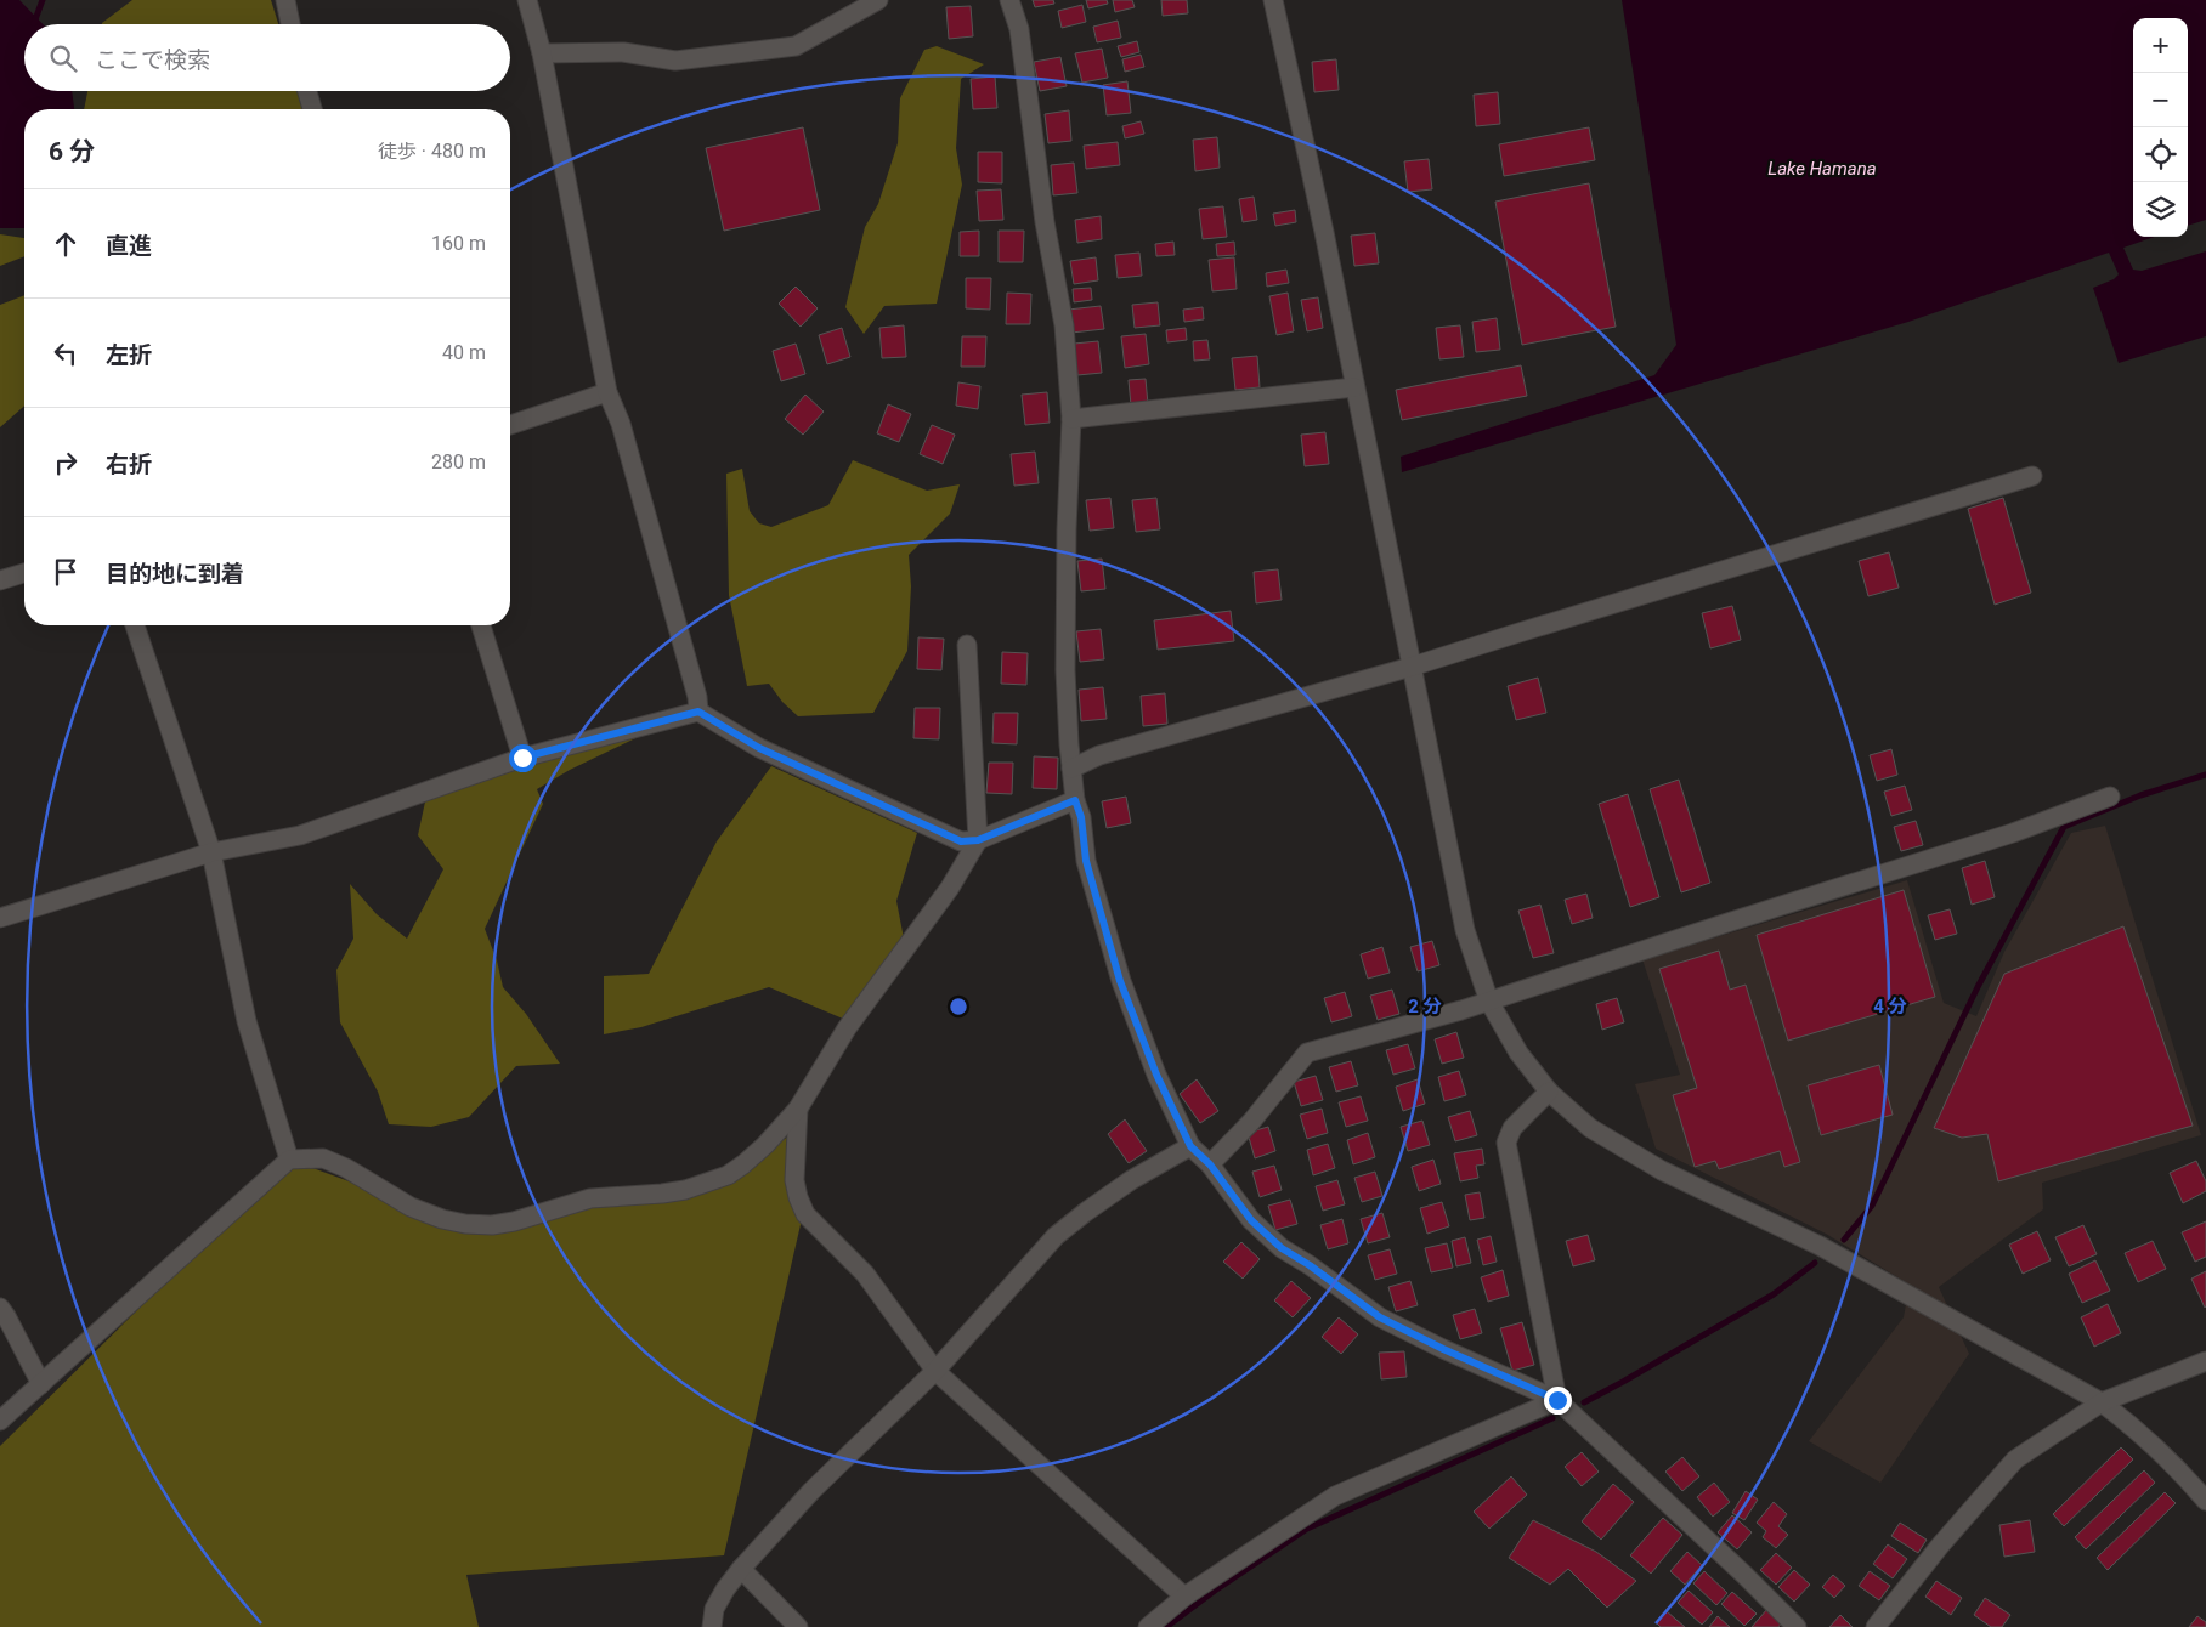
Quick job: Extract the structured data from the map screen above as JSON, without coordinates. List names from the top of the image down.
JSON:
{
  "water": ["Lake Hamana"],
  "page": {
    "map_buttons": ["+", "−"],
    "search": "ここで検索",
    "heading": ["6 分", "徒歩 · 480 m"],
    "list": [
      ["直進", "160 m"],
      ["左折", "40 m"],
      ["右折", "280 m"],
      "目的地に到着"
    ]
  },
  "rings": ["2 分", "4 分"]
}
